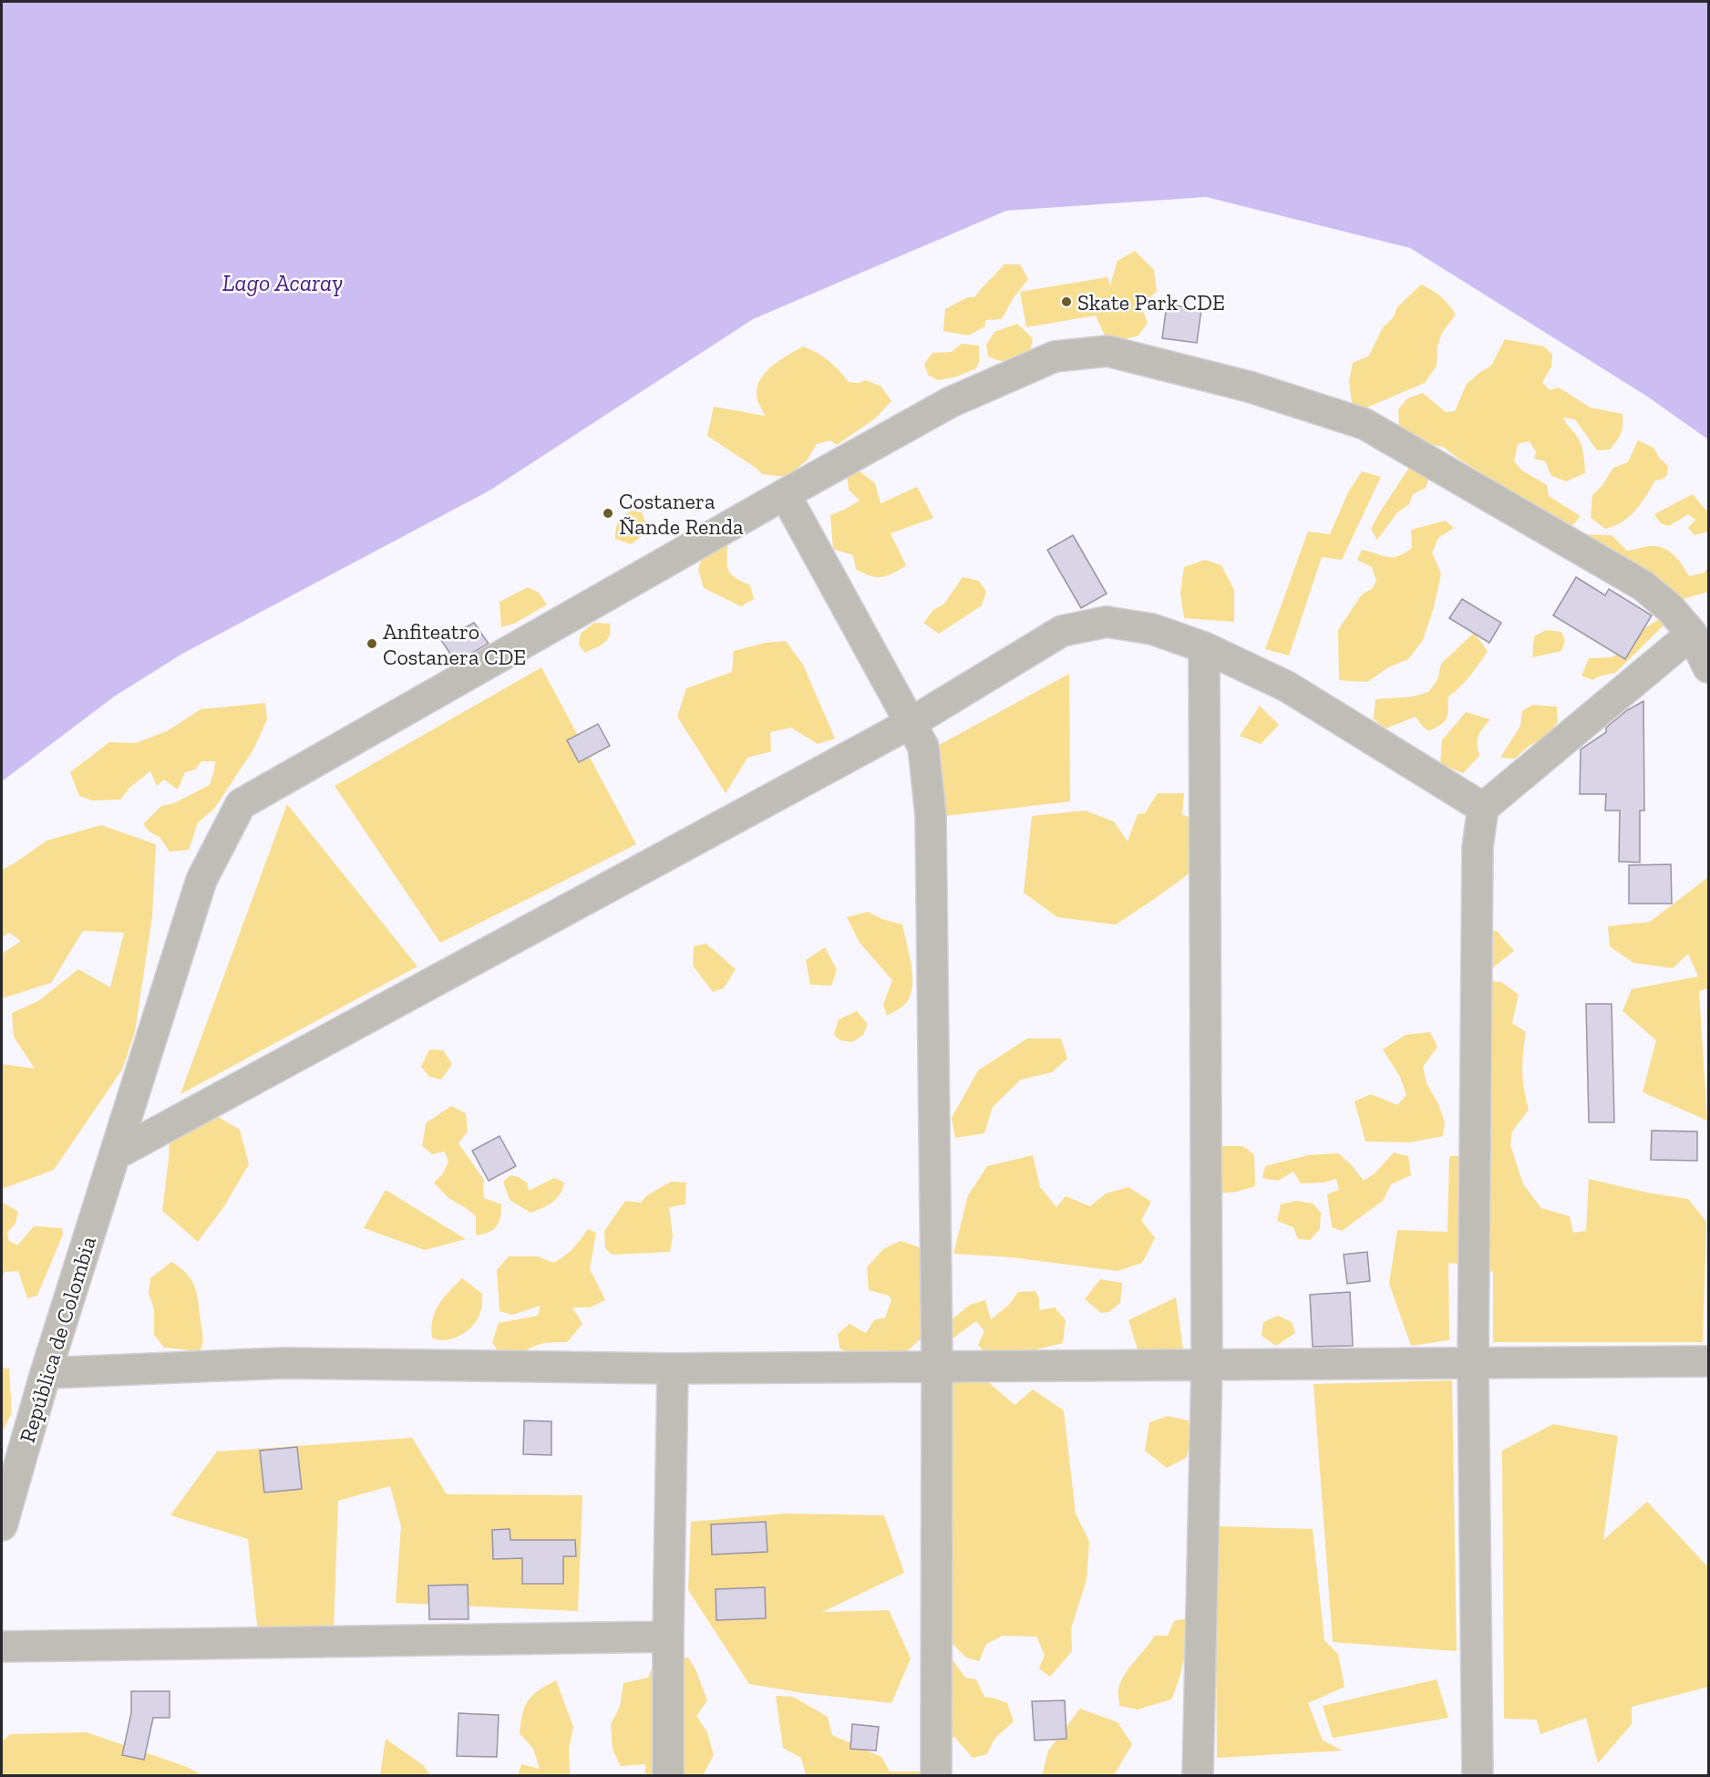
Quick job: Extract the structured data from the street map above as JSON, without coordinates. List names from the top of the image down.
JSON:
{
  "streets": {
    "street": ["República de Colombia"]
  },
  "water": ["Lago Acaray"],
  "places": ["Skate Park CDE", "Costanera Ñande Renda", "Anfiteatro Costanera CDE"]
}
